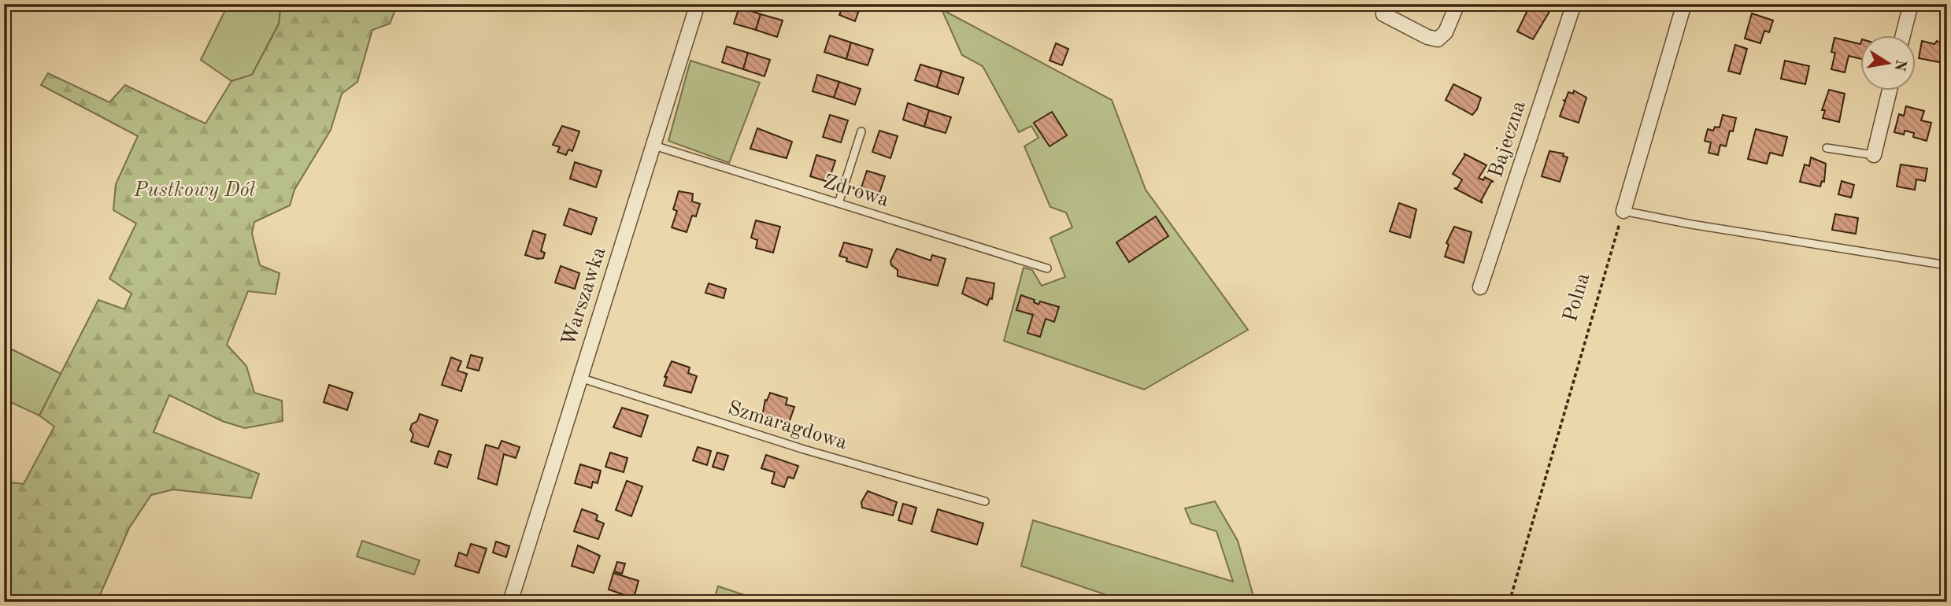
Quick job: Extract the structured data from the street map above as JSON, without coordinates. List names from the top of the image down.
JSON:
{
  "streets": {
    "street": ["Bajeczna", "Warszawka"],
    "lane": ["Zdrowa", "Szmaragdowa"],
    "path": ["Polna"]
  },
  "crossings": [
    ["Zdrowa", "Warszawka"],
    ["Warszawka", "Szmaragdowa"]
  ],
  "parks": ["Pustkowy Dół"],
  "north": "right"
}
